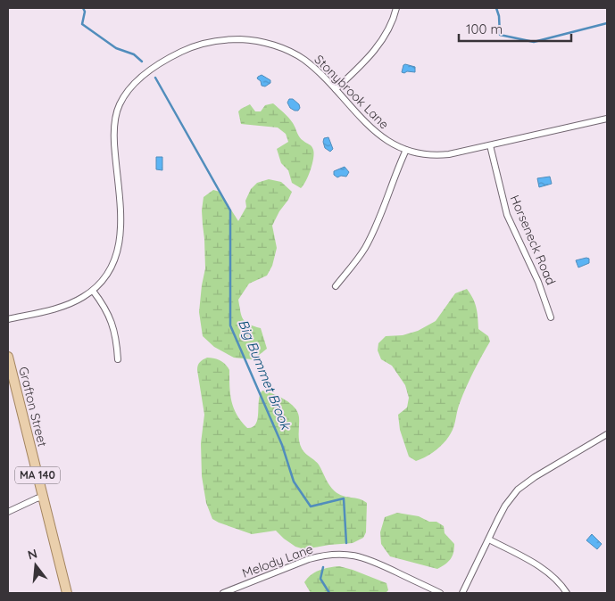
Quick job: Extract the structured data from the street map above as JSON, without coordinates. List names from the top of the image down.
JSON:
{
  "streets": {
    "main road": ["Grafton Street", "MA 140"],
    "street": ["Stonybrook Lane", "Horseneck Road", "Melody Lane"]
  },
  "crossings": [
    ["Stonybrook Lane", "Horseneck Road"]
  ],
  "water": ["Big Bummet Brook"],
  "scale_bar": "100 m",
  "north": "top"
}
